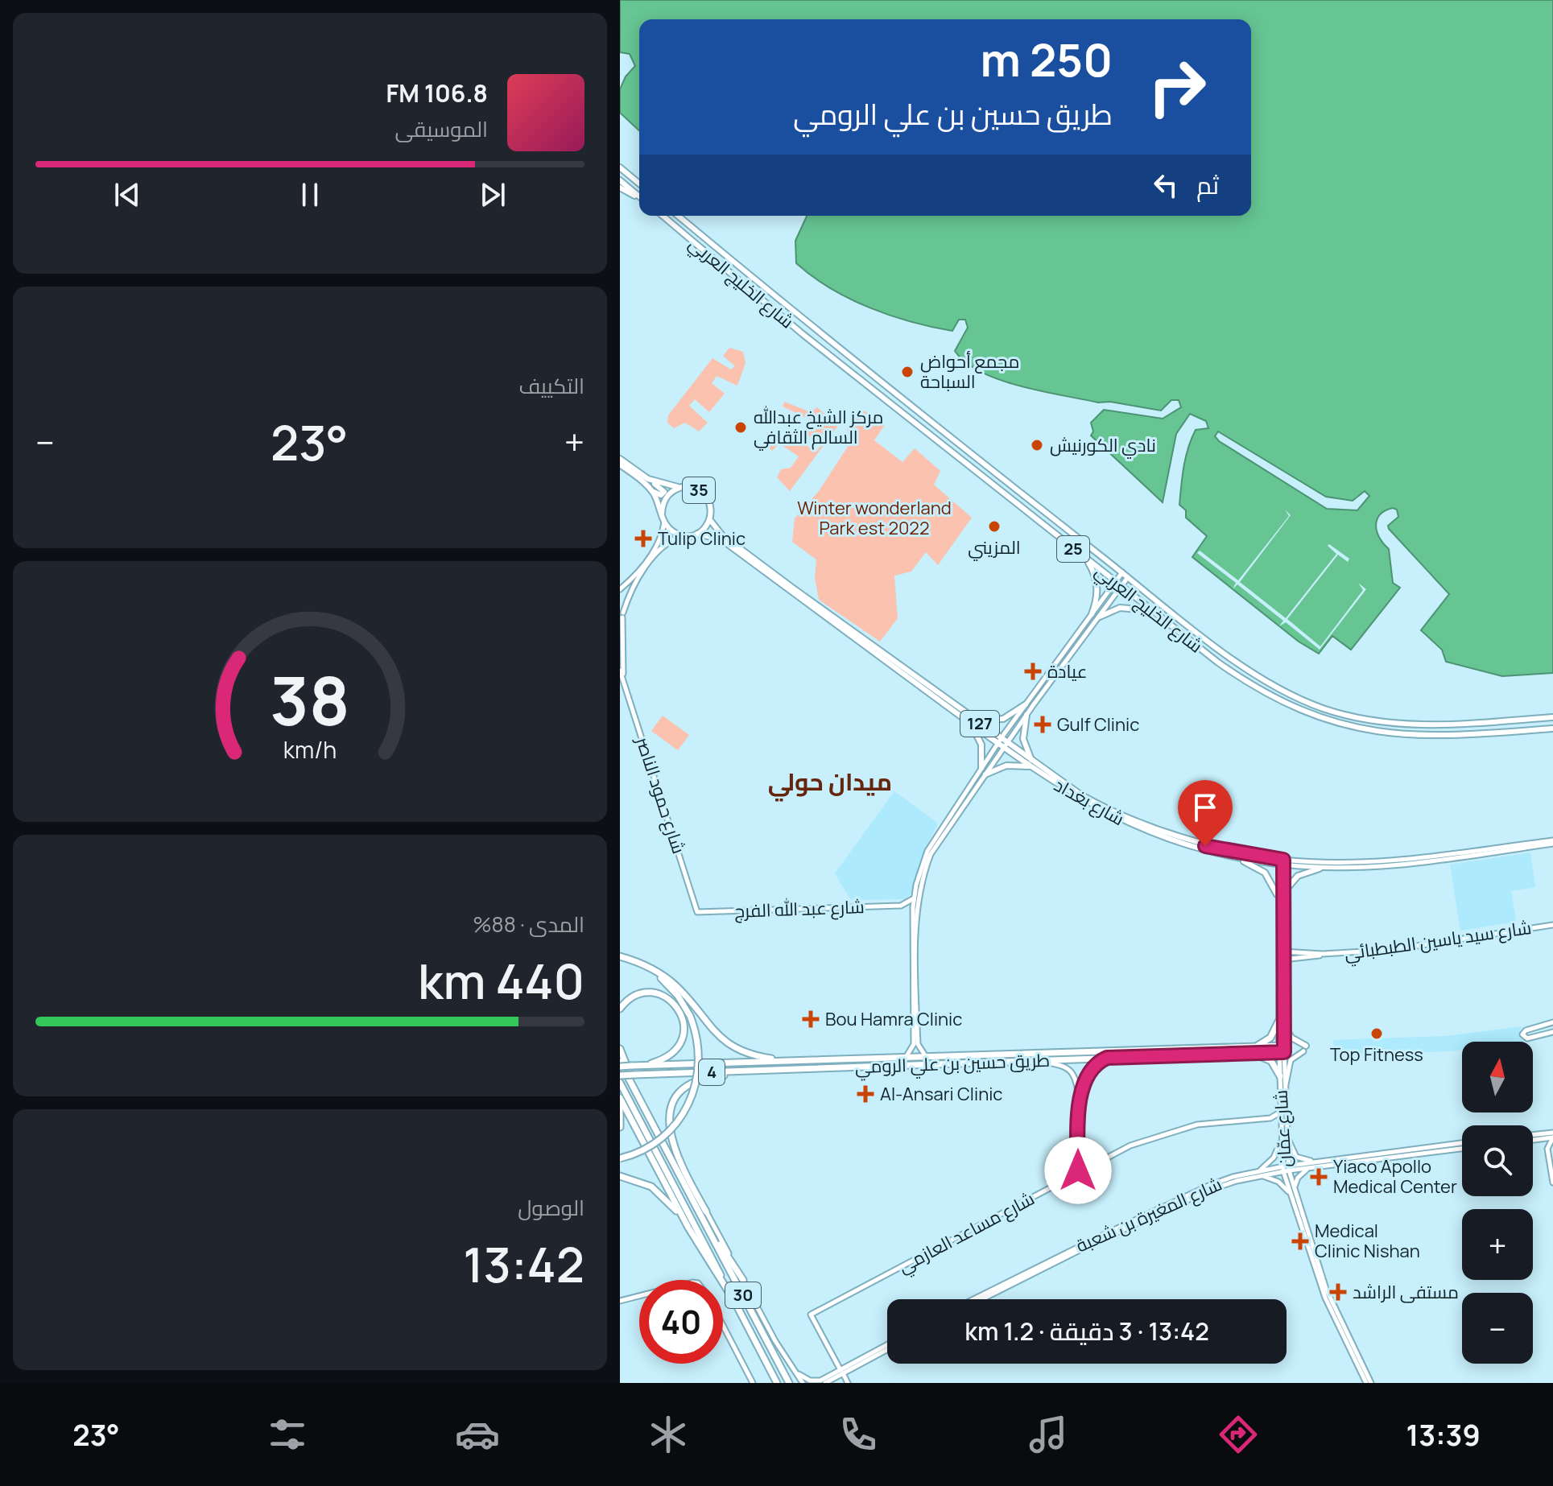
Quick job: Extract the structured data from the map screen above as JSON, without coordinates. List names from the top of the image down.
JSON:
{
  "streets": {
    "highway": ["طريق حسين بن علي الرومي", "4", "30"],
    "main road": [
      "شارع الخليج العربي",
      "35",
      "25",
      "127",
      "شارع حمود الناصر",
      "شارع بغداد",
      "شارع عبد الله الفرج",
      "شارع سيد ياسين الطبطبائي",
      "شارع عمّان",
      "شارع المغيرة بن شعبة",
      "شارع مساعد العازمي"
    ]
  },
  "crossings": [
    ["35", "شارع حمود الناصر"],
    ["35", "شارع بغداد"],
    ["شارع حمود الناصر", "شارع بغداد"],
    ["شارع حمود الناصر", "شارع عبد الله الفرج"],
    ["شارع بغداد", "شارع عمّان"],
    ["شارع سيد ياسين الطبطبائي", "شارع عمّان"],
    ["طريق حسين بن علي الرومي", "شارع عمّان"],
    ["طريق حسين بن علي الرومي", "30"],
    ["شارع عمّان", "شارع المغيرة بن شعبة"],
    ["شارع عمّان", "شارع مساعد العازمي"]
  ],
  "districts": ["ميدان حولي"],
  "parks": ["Winter wonderland Park est 2022"],
  "places": {
    "other": [
      "مجمع أحواض السباحة",
      "مركز الشيخ عبدالله السالم الثقافي",
      "نادي الكورنيش",
      "المزيني",
      "Top Fitness"
    ],
    "health": [
      "Tulip Clinic",
      "عيادة",
      "Gulf Clinic",
      "Bou Hamra Clinic",
      "Al-Ansari Clinic",
      "Yiaco Apollo Medical Center",
      "Medical Clinic Nishan",
      "مستفى الراشد"
    ]
  },
  "north": "top",
  "page": {
    "turn": ["250 m", "طريق حسين بن علي الرومي"],
    "song": ["106.8 FM", "الموسيقى"],
    "then": "ثم",
    "tile": [
      "التكييف",
      ["المدى · 88%", "440 km"],
      ["الوصول", "13:42"]
    ],
    "heat": ["−", "23°", "+"],
    "map_buttons": ["+", "−"],
    "limit": "40",
    "trip": "13:42 · 3 دقيقة · 1.2 km",
    "tabs": ["13:39", "23°"],
    "gauge": ["38", "km/h"]
  }
}
